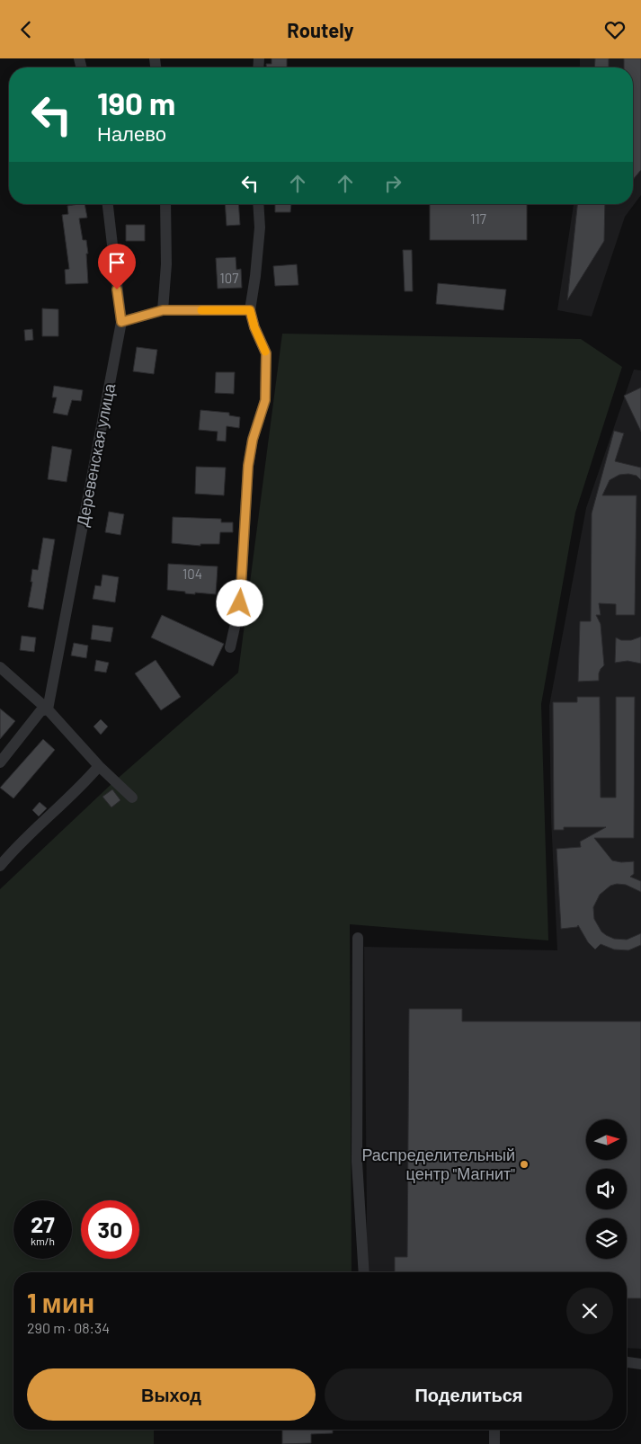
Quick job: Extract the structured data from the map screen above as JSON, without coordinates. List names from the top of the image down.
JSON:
{
  "streets": {
    "street": ["Деревенская улица"]
  },
  "places": ["Распределительный центр \"Магнит\""],
  "house_numbers": ["117", "107", "104"],
  "north": "right",
  "page": {
    "header": "Routely",
    "turn": ["190 m", "Налево"],
    "speed": "27 km/h",
    "limit": "30",
    "heading": ["1 мин", "290 m · 08:34"],
    "buttons": ["Выход", "Поделиться"]
  }
}
